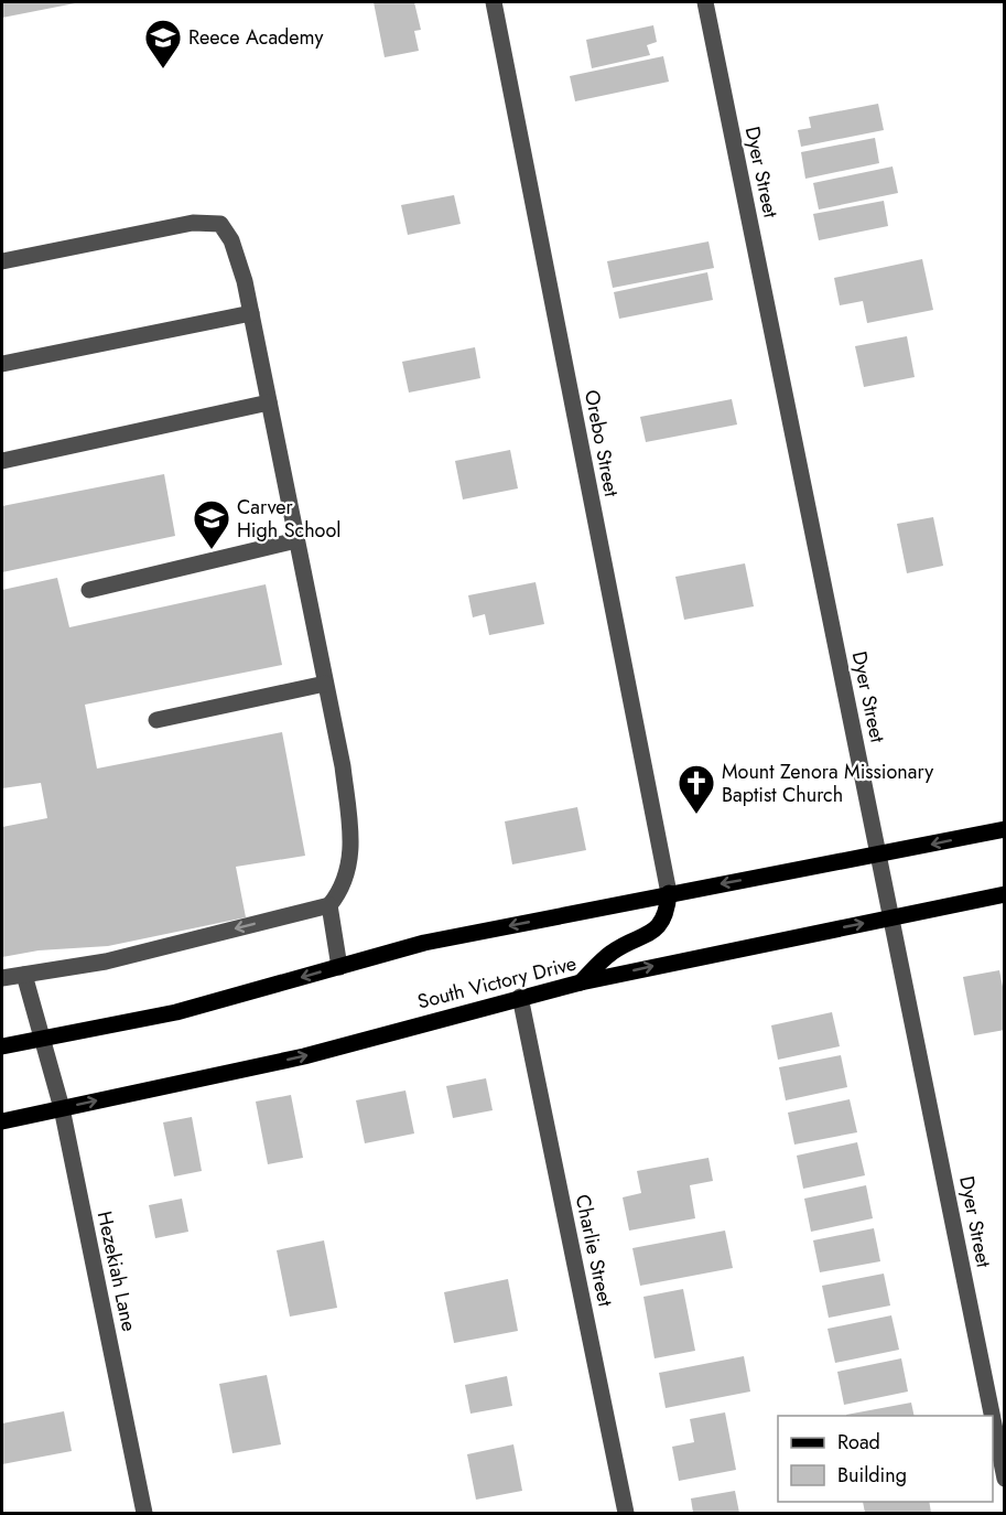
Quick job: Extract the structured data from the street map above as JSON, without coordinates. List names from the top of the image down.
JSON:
{
  "streets": {
    "main road": ["South Victory Drive"],
    "street": [
      "Dyer Street",
      "Orebo Street",
      "Charlie Street",
      "Hezekiah Lane"
    ]
  },
  "crossings": [
    ["Dyer Street", "South Victory Drive"],
    ["South Victory Drive", "Charlie Street"],
    ["South Victory Drive", "Hezekiah Lane"]
  ],
  "places": {
    "school or university": ["Reece Academy", "Carver High School"],
    "church": ["Mount Zenora Missionary Baptist Church"]
  },
  "legend": ["Road", "Building"]
}
